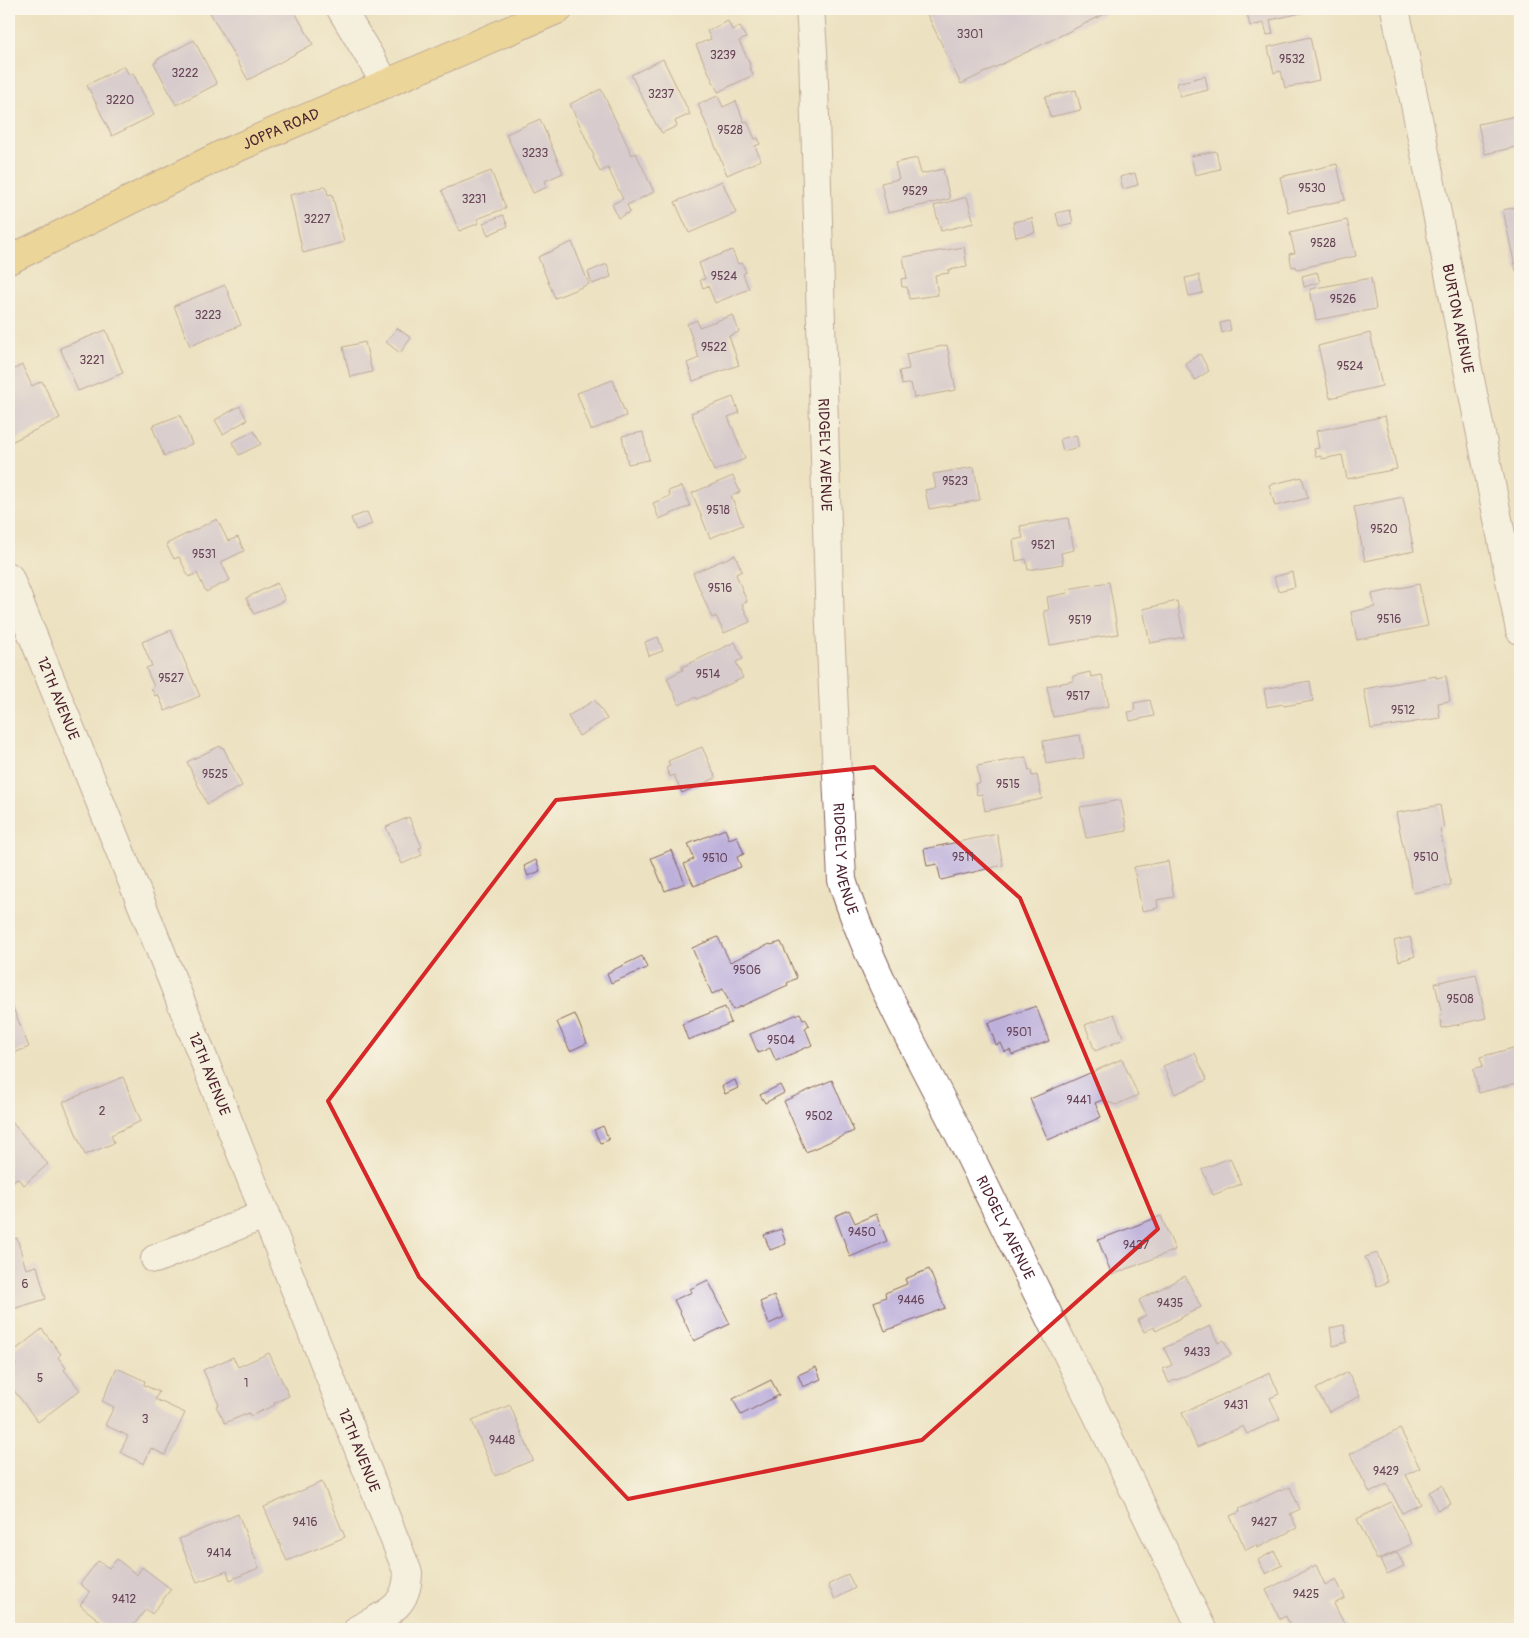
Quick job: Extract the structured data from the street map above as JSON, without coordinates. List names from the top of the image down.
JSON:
{
  "streets": {
    "main road": ["JOPPA ROAD"],
    "street": ["BURTON AVENUE", "RIDGELY AVENUE", "12TH AVENUE"]
  },
  "house_numbers": [
    "3301",
    "3239",
    "9532",
    "3222",
    "3237",
    "3220",
    "9528",
    "3233",
    "9530",
    "9529",
    "3231",
    "3227",
    "9528",
    "9524",
    "9526",
    "3223",
    "9522",
    "3221",
    "9524",
    "9523",
    "9518",
    "9520",
    "9521",
    "9531",
    "9516",
    "9516",
    "9519",
    "9514",
    "9527",
    "9517",
    "9512",
    "9525",
    "9515",
    "9511",
    "9510",
    "9510",
    "9506",
    "9508",
    "9501",
    "9504",
    "9441",
    "2",
    "9502",
    "9450",
    "9437",
    "6",
    "9446",
    "9435",
    "9433",
    "5",
    "1",
    "9431",
    "3",
    "9448",
    "9429",
    "9416",
    "9427",
    "9414",
    "9425",
    "9412"
  ]
}
